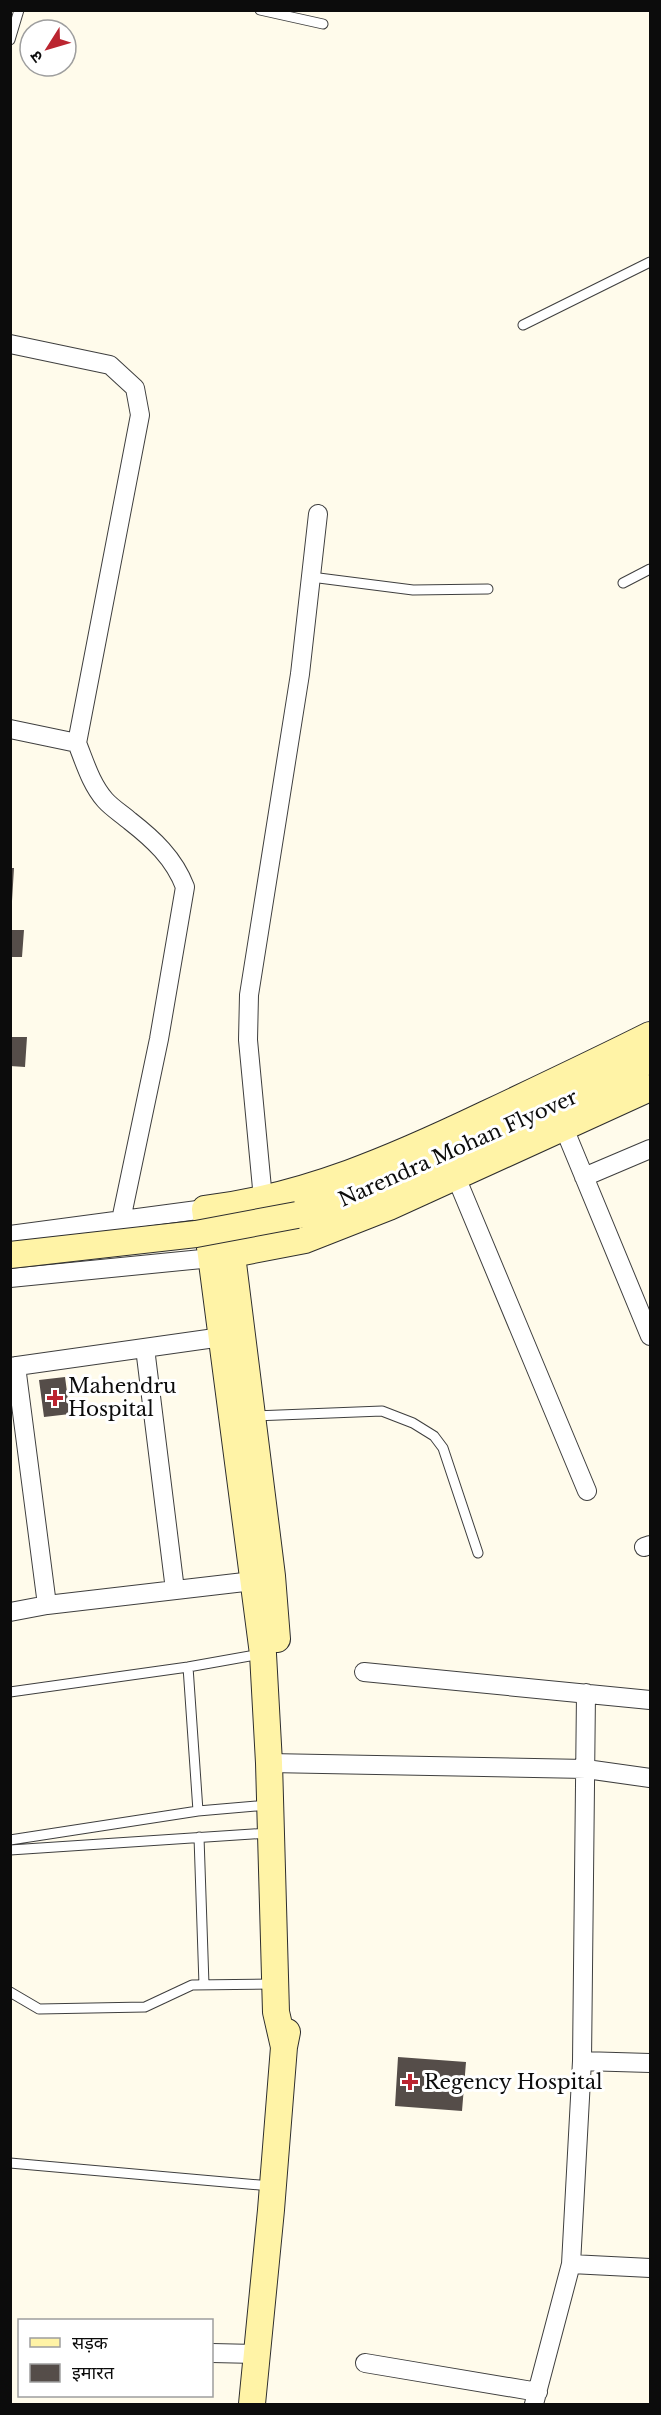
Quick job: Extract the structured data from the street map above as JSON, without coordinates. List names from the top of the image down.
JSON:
{
  "streets": {
    "street": ["Narendra Mohan Flyover"]
  },
  "places": {
    "health": ["Mahendru Hospital", "Regency Hospital"]
  },
  "legend": ["सड़क", "इमारत"],
  "north": "bottom left"
}
